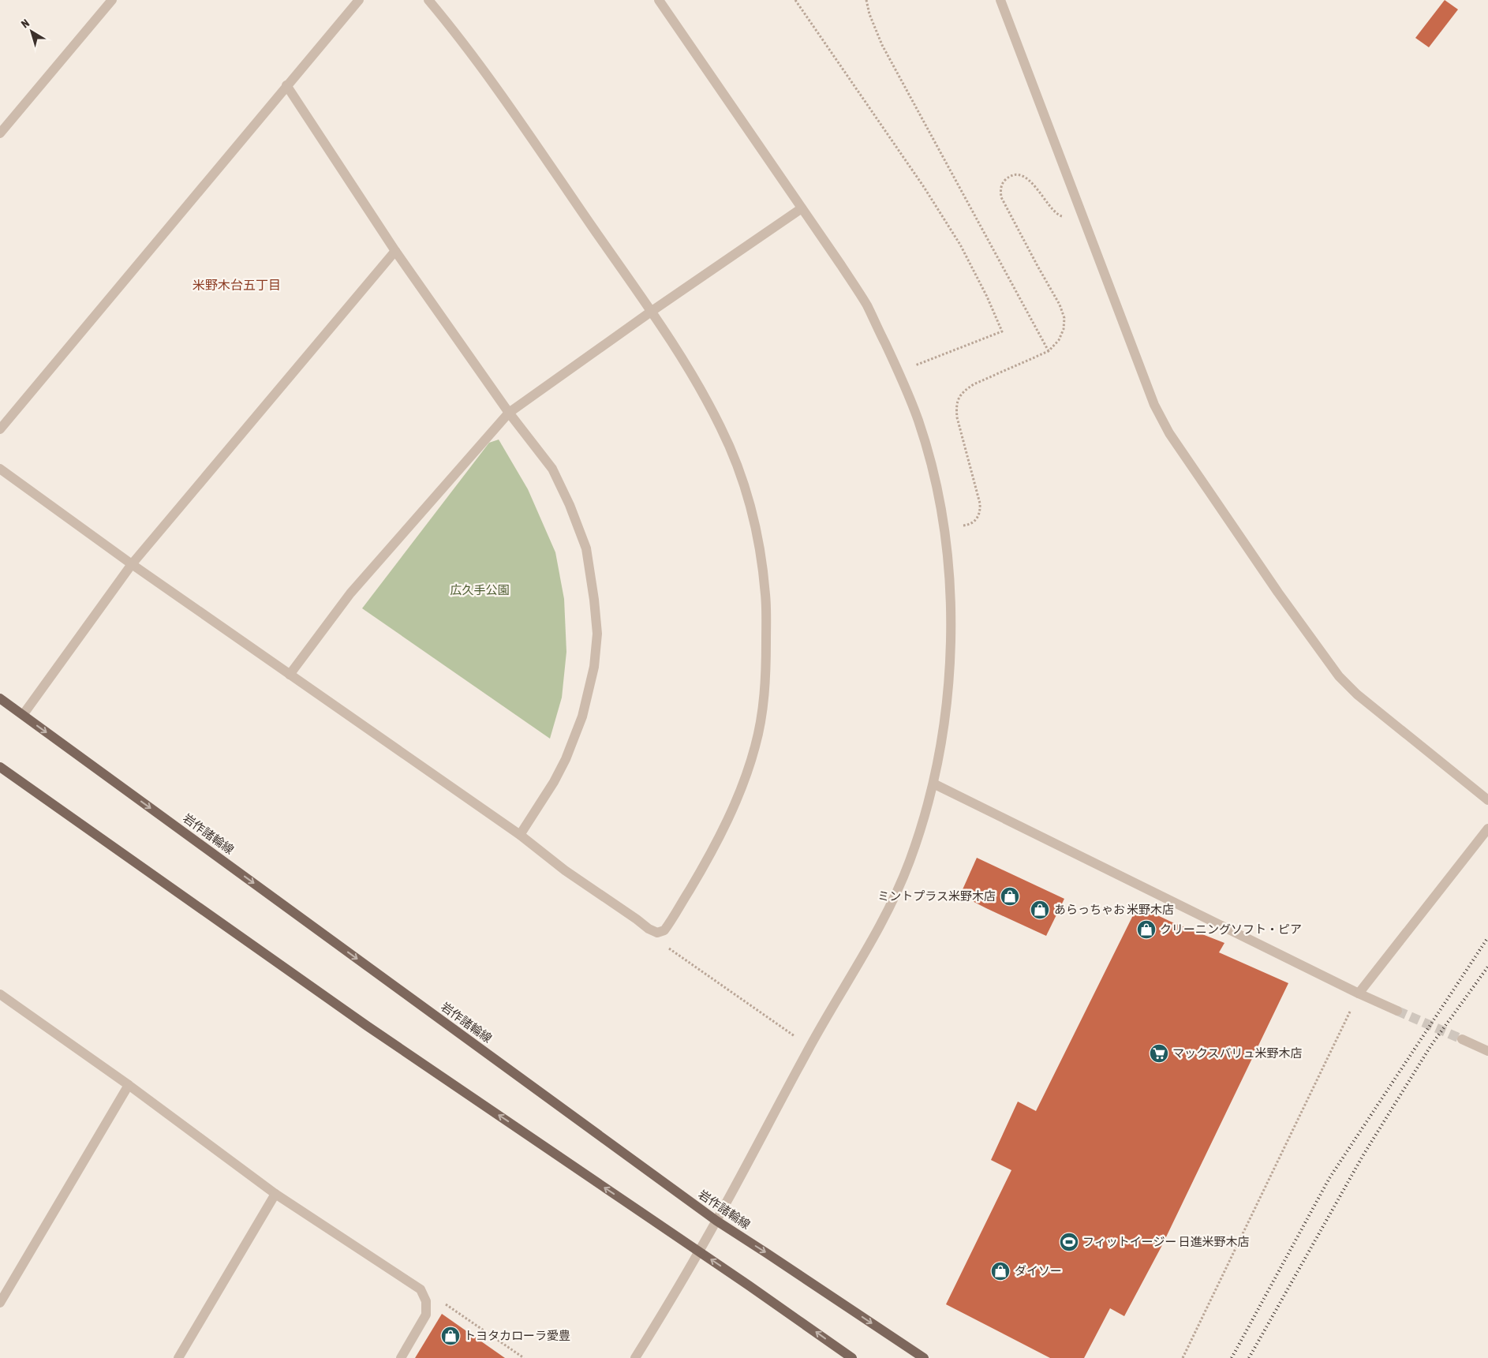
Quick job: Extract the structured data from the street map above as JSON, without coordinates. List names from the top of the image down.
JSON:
{
  "streets": {
    "main road": ["岩作諸輪線"]
  },
  "districts": ["米野木台五丁目"],
  "parks": ["広久手公園"],
  "places": {
    "shop": [
      "ミントプラス米野木店",
      "あらっちゃお 米野木店",
      "クリーニングソフト・ピア",
      "ダイソー",
      "トヨタカローラ愛豊"
    ],
    "supermarket": ["マックスバリュ米野木店"],
    "sports": ["フィットイージー 日進米野木店"]
  },
  "north": "top left"
}
